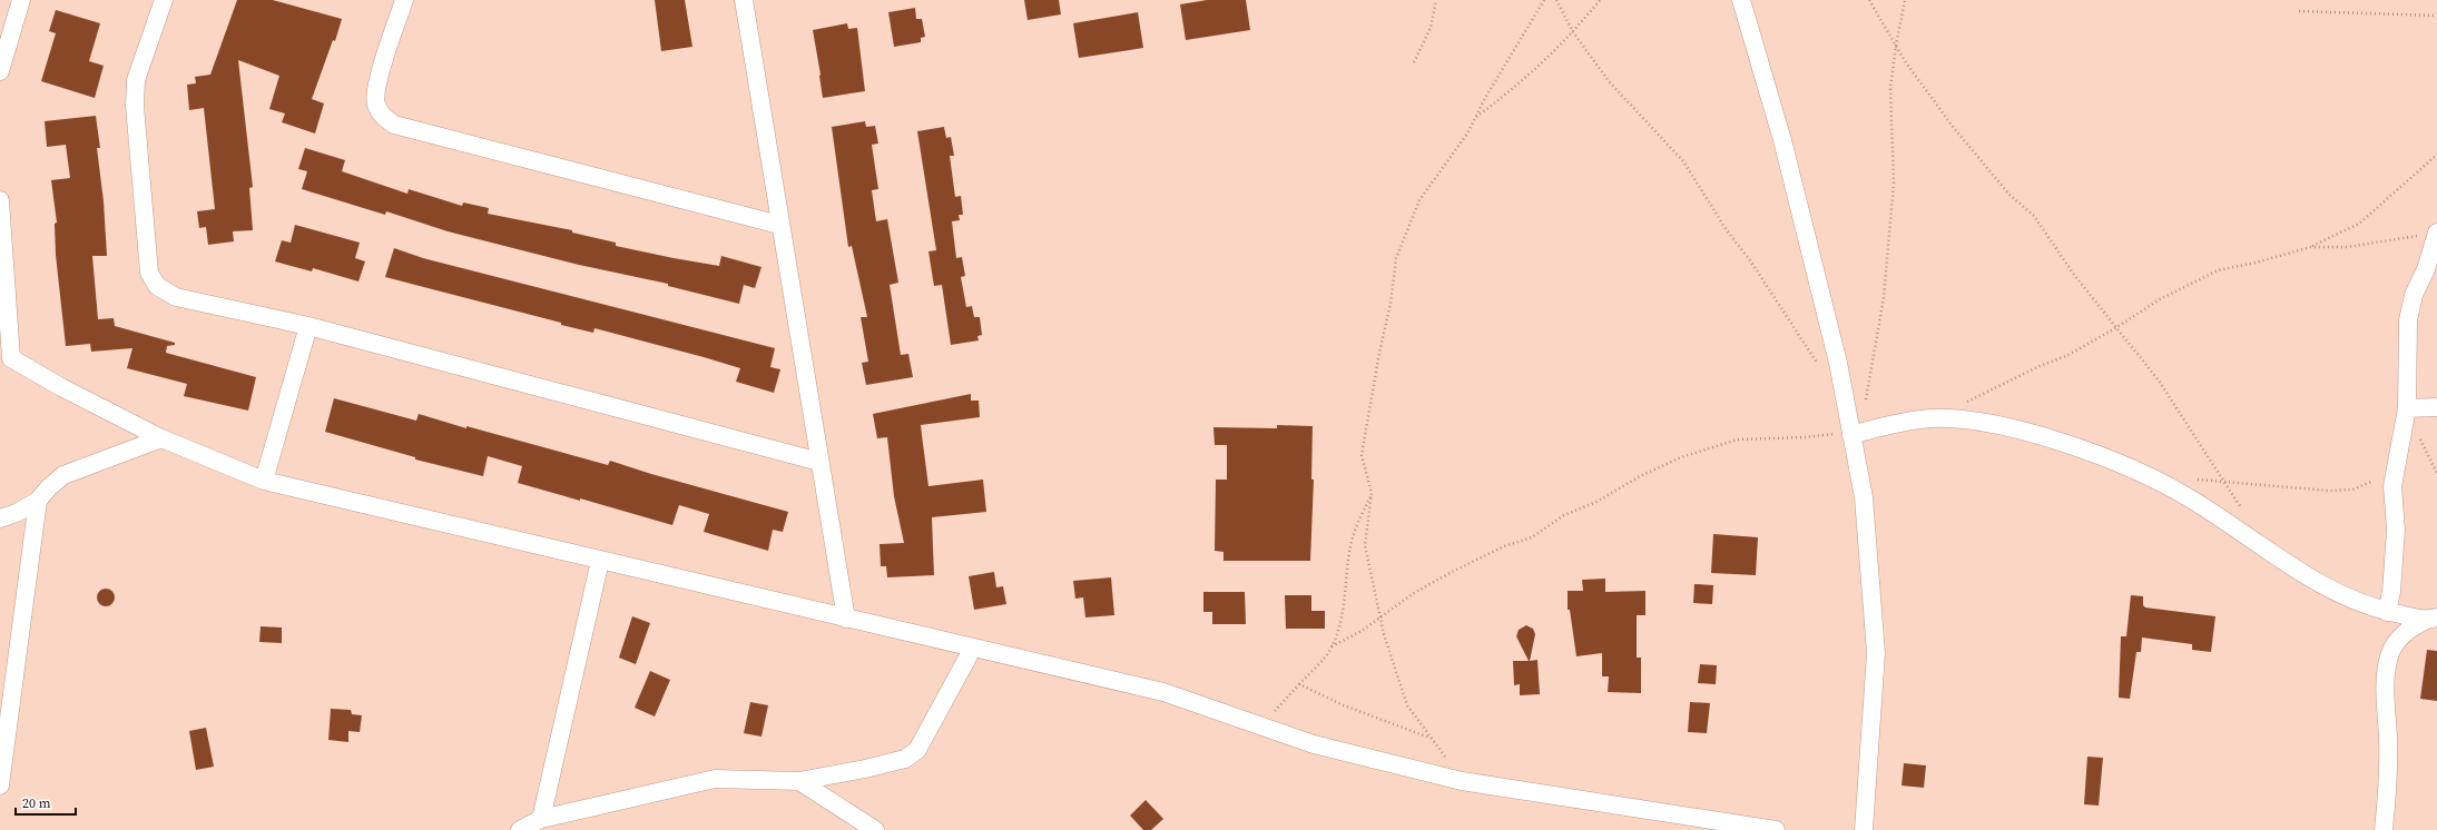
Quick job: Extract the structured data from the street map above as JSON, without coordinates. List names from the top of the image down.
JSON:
{
  "scale_bar": "20 m"
}
